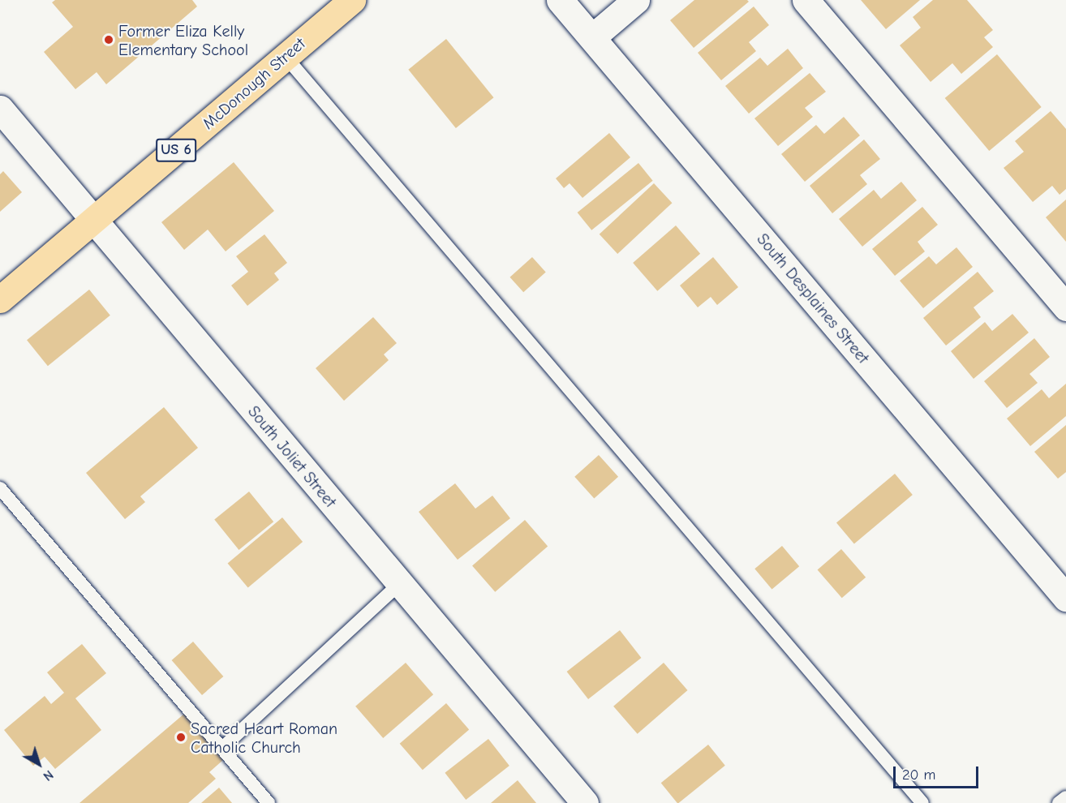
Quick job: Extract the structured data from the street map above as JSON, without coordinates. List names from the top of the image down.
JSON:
{
  "streets": {
    "main road": ["McDonough Street", "US 6"],
    "street": ["South Desplaines Street", "South Joliet Street"]
  },
  "crossings": [
    ["McDonough Street", "South Joliet Street"]
  ],
  "places": ["Former Eliza Kelly Elementary School", "Sacred Heart Roman Catholic Church"],
  "scale_bar": "20 m",
  "north": "bottom right"
}
